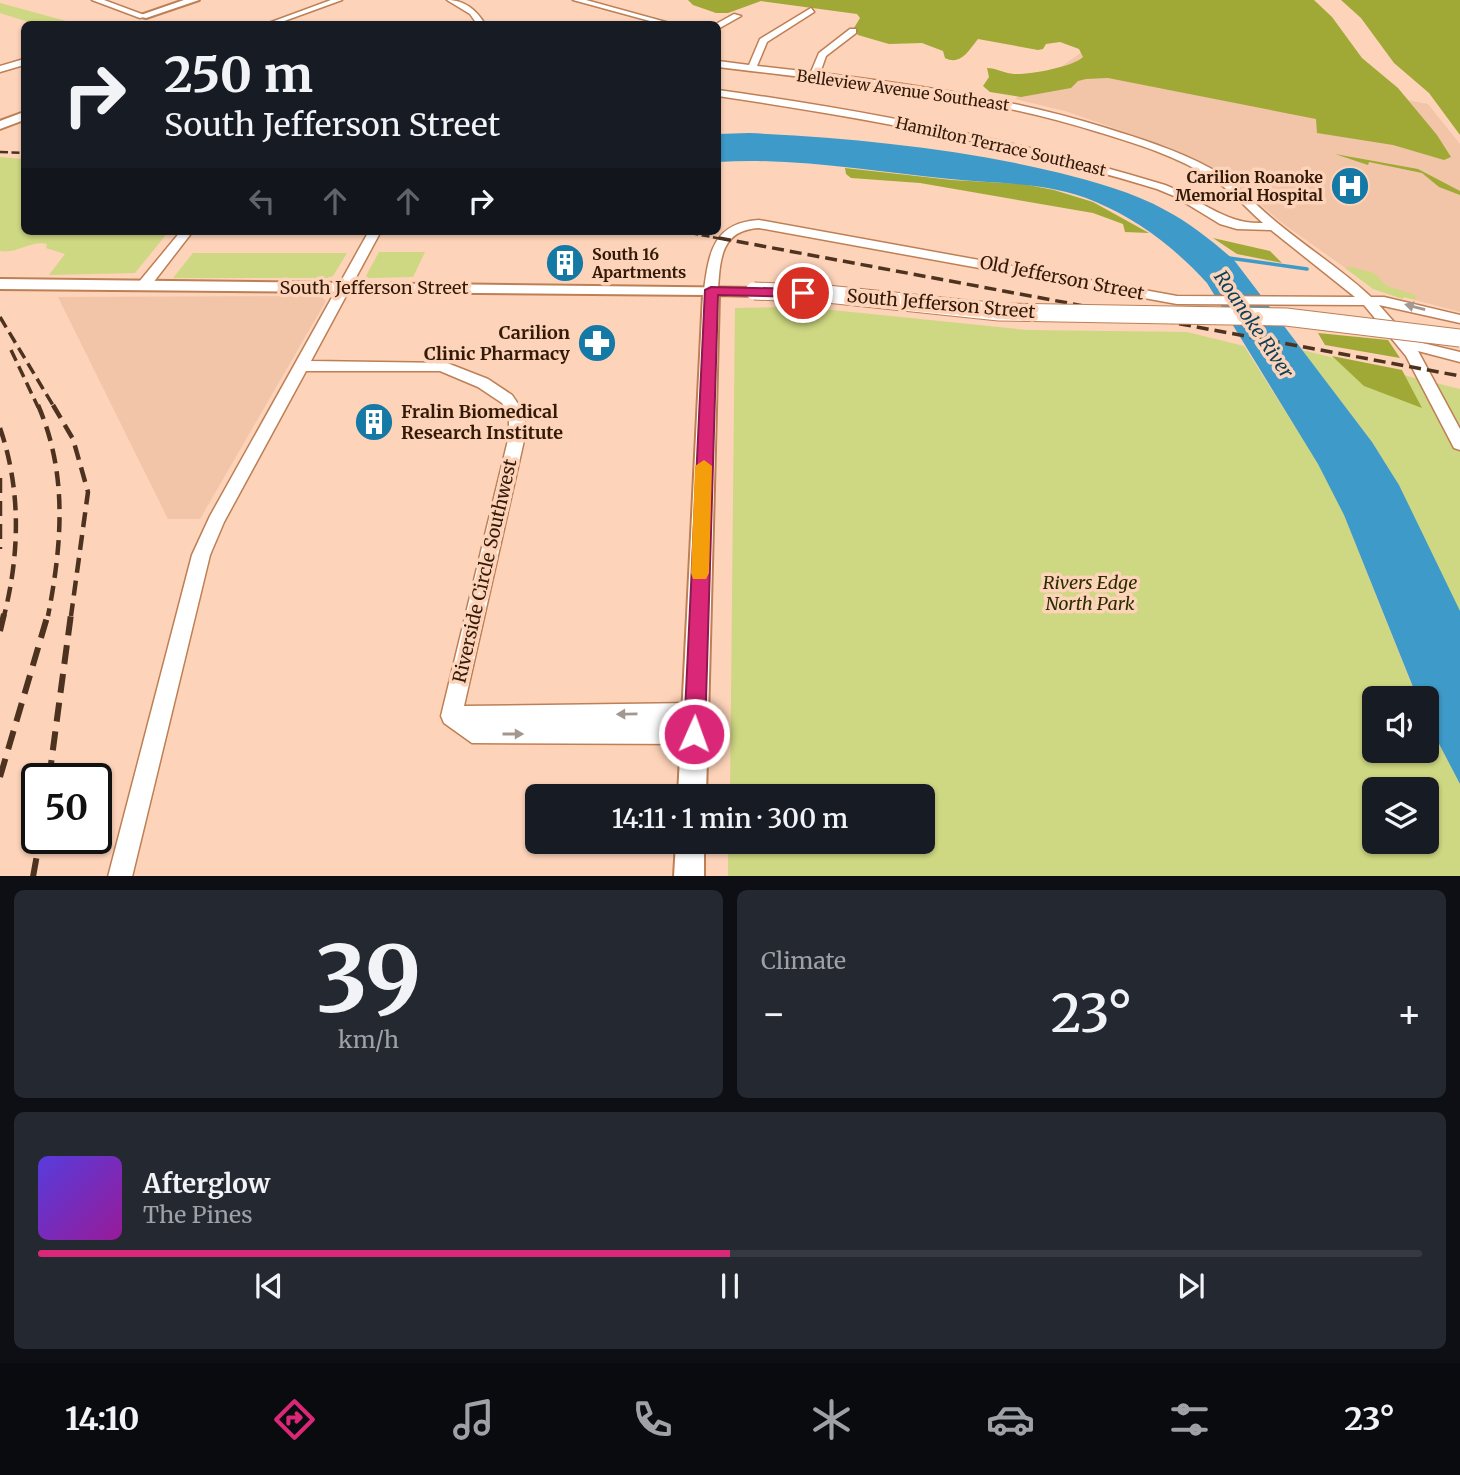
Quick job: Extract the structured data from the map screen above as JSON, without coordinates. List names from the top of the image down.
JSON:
{
  "streets": {
    "main road": ["South Jefferson Street"],
    "street": [
      "Belleview Avenue Southeast",
      "Hamilton Terrace Southeast",
      "Old Jefferson Street",
      "Riverside Circle Southwest"
    ]
  },
  "crossings": [
    ["Belleview Avenue Southeast", "Hamilton Terrace Southeast"],
    ["Belleview Avenue Southeast", "Old Jefferson Street"],
    ["Old Jefferson Street", "South Jefferson Street"]
  ],
  "water": ["Roanoke River"],
  "parks": ["Rivers Edge North Park"],
  "places": {
    "hospital": ["Carilion Roanoke Memorial Hospital"],
    "building": ["South 16 Apartments", "Fralin Biomedical Research Institute"],
    "pharmacy": ["Carilion Clinic Pharmacy"]
  },
  "page": {
    "turn": ["250 m", "South Jefferson Street"],
    "limit": "50",
    "trip": "14:11 · 1 min · 300 m",
    "tile": [
      ["39", "km/h"],
      "Climate"
    ],
    "heat": ["−", "23°", "+"],
    "song": ["Afterglow", "The Pines"],
    "tabs": ["14:10", "23°"]
  }
}
